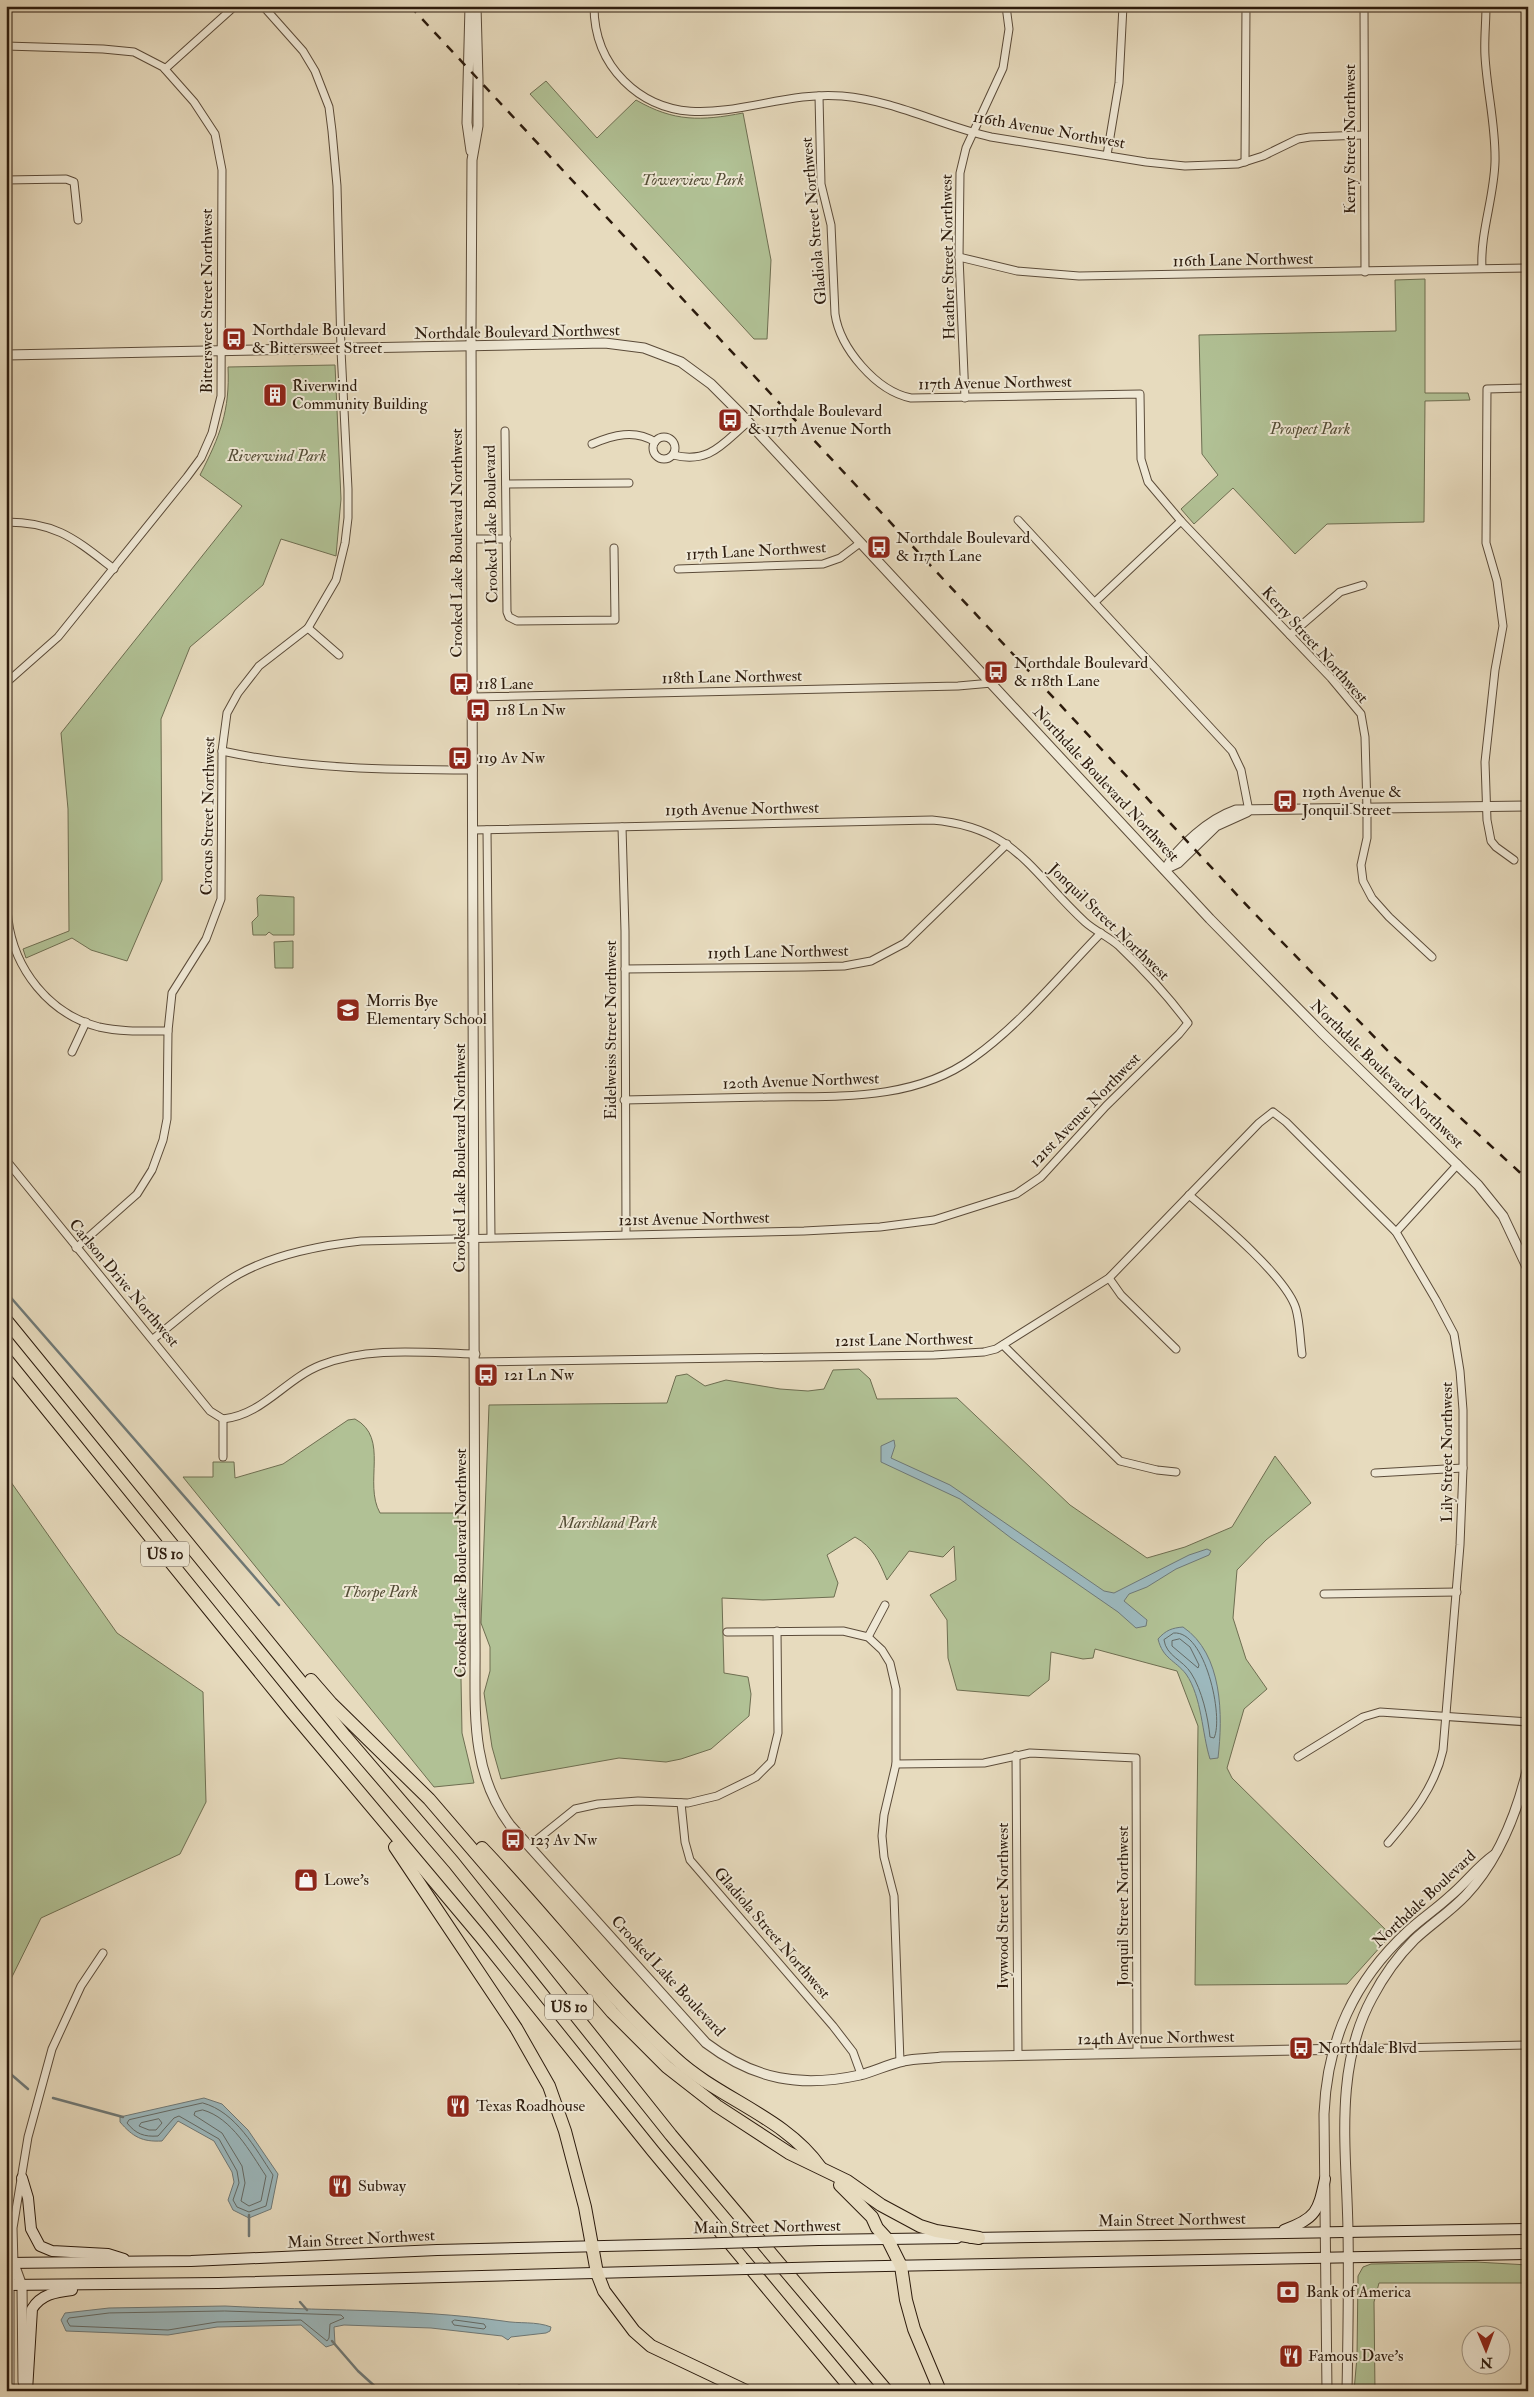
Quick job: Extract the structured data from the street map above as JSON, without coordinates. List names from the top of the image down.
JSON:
{
  "streets": {
    "highway": ["US 10"],
    "main road": ["Main Street Northwest"],
    "street": [
      "116th Avenue Northwest",
      "Kerry Street Northwest",
      "Gladiola Street Northwest",
      "Heather Street Northwest",
      "116th Lane Northwest",
      "Bittersweet Street Northwest",
      "Northdale Boulevard Northwest",
      "117th Avenue Northwest",
      "Crooked Lake Boulevard",
      "Crooked Lake Boulevard Northwest",
      "117th Lane Northwest",
      "118th Lane Northwest",
      "119th Avenue Northwest",
      "Crocus Street Northwest",
      "Jonquil Street Northwest",
      "119th Lane Northwest",
      "Eidelweiss Street Northwest",
      "120th Avenue Northwest",
      "121st Avenue Northwest",
      "Carlson Drive Northwest",
      "121st Lane Northwest",
      "Lily Street Northwest",
      "Northdale Boulevard",
      "Ivywood Street Northwest",
      "124th Avenue Northwest"
    ]
  },
  "crossings": [
    ["116th Avenue Northwest", "Kerry Street Northwest"],
    ["116th Avenue Northwest", "Gladiola Street Northwest"],
    ["116th Avenue Northwest", "Heather Street Northwest"],
    ["Kerry Street Northwest", "116th Lane Northwest"],
    ["Kerry Street Northwest", "117th Avenue Northwest"],
    ["Gladiola Street Northwest", "117th Avenue Northwest"],
    ["Gladiola Street Northwest", "124th Avenue Northwest"],
    ["Heather Street Northwest", "116th Lane Northwest"],
    ["Heather Street Northwest", "117th Avenue Northwest"],
    ["Bittersweet Street Northwest", "Northdale Boulevard Northwest"],
    ["Northdale Boulevard Northwest", "Crooked Lake Boulevard Northwest"],
    ["Northdale Boulevard Northwest", "117th Lane Northwest"],
    ["Northdale Boulevard Northwest", "118th Lane Northwest"],
    ["Northdale Boulevard Northwest", "Crocus Street Northwest"],
    ["Crooked Lake Boulevard", "Crooked Lake Boulevard Northwest"],
    ["Crooked Lake Boulevard", "124th Avenue Northwest"],
    ["Crooked Lake Boulevard Northwest", "118th Lane Northwest"],
    ["Crooked Lake Boulevard Northwest", "119th Avenue Northwest"],
    ["Crooked Lake Boulevard Northwest", "121st Avenue Northwest"],
    ["Crooked Lake Boulevard Northwest", "121st Lane Northwest"],
    ["119th Avenue Northwest", "Jonquil Street Northwest"],
    ["119th Avenue Northwest", "119th Lane Northwest"],
    ["119th Avenue Northwest", "Eidelweiss Street Northwest"],
    ["Crocus Street Northwest", "Carlson Drive Northwest"],
    ["Jonquil Street Northwest", "119th Lane Northwest"],
    ["Jonquil Street Northwest", "120th Avenue Northwest"],
    ["Jonquil Street Northwest", "121st Avenue Northwest"],
    ["Jonquil Street Northwest", "Ivywood Street Northwest"],
    ["Jonquil Street Northwest", "124th Avenue Northwest"],
    ["119th Lane Northwest", "Eidelweiss Street Northwest"],
    ["Eidelweiss Street Northwest", "120th Avenue Northwest"],
    ["Eidelweiss Street Northwest", "121st Avenue Northwest"],
    ["121st Avenue Northwest", "Carlson Drive Northwest"],
    ["Carlson Drive Northwest", "121st Lane Northwest"],
    ["121st Lane Northwest", "Lily Street Northwest"],
    ["Northdale Boulevard", "124th Avenue Northwest"],
    ["Northdale Boulevard", "Main Street Northwest"],
    ["Ivywood Street Northwest", "124th Avenue Northwest"]
  ],
  "parks": [
    "Towerview Park",
    "Prospect Park",
    "Riverwind Park",
    "Marshland Park",
    "Thorpe Park"
  ],
  "places": {
    "bus stop": [
      "Northdale Boulevard & Bittersweet Street",
      "Northdale Boulevard & 117th Avenue North",
      "Northdale Boulevard & 117th Lane",
      "Northdale Boulevard & 118th Lane",
      "118 Lane",
      "118 Ln Nw",
      "119 Av Nw",
      "119th Avenue & Jonquil Street",
      "121 Ln Nw",
      "123 Av Nw",
      "Northdale Blvd"
    ],
    "building": ["Riverwind Community Building"],
    "school or university": ["Morris Bye Elementary School"],
    "shop": ["Lowe's"],
    "restaurant": ["Texas Roadhouse", "Subway", "Famous Dave's"],
    "bank": ["Bank of America"]
  },
  "north": "bottom"
}
